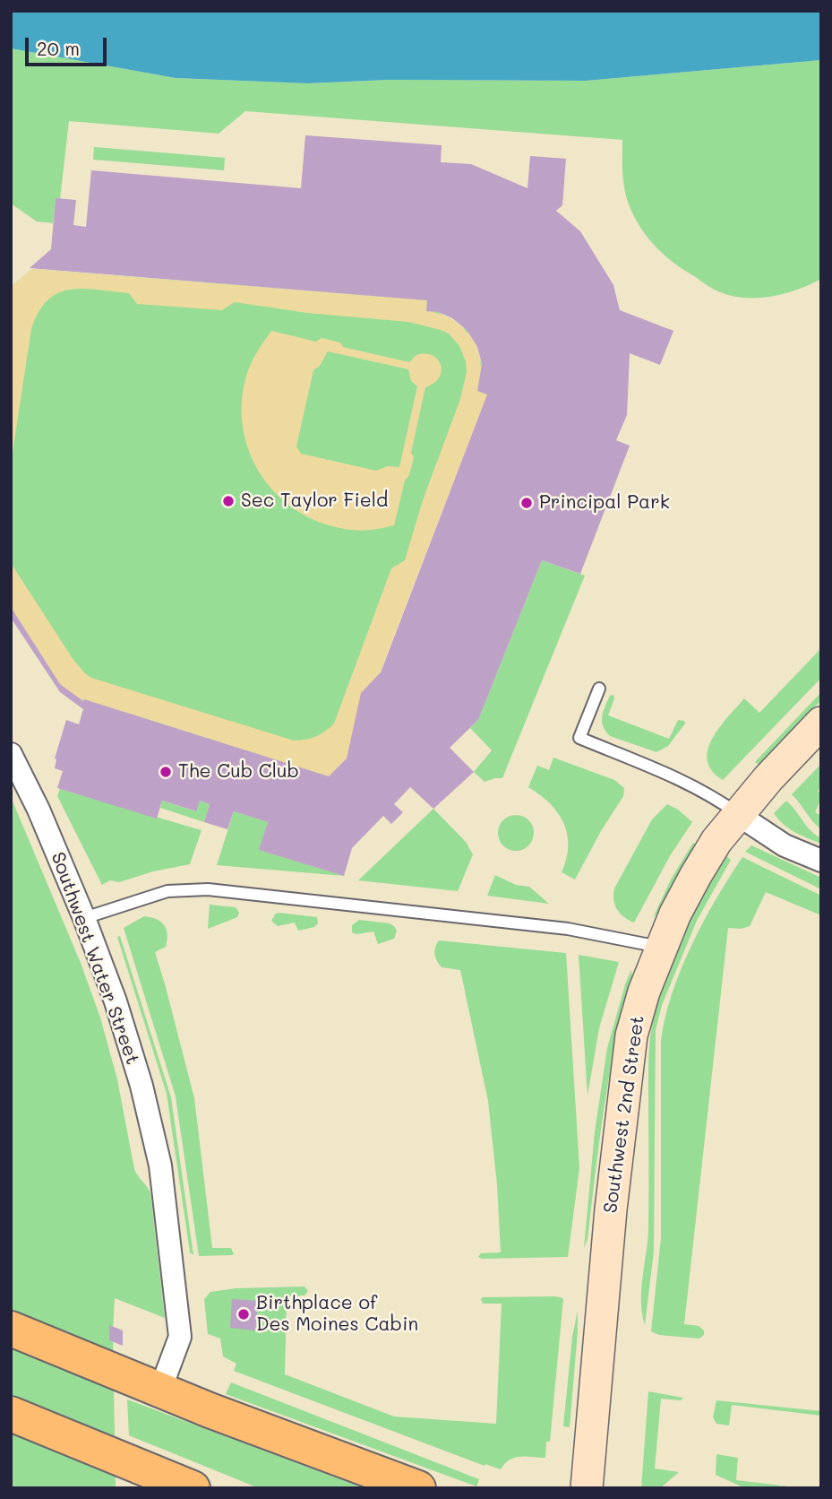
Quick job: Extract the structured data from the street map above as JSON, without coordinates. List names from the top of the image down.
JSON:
{
  "streets": {
    "main road": ["Southwest 2nd Street"],
    "street": ["Southwest Water Street"]
  },
  "places": [
    "Sec Taylor Field",
    "Principal Park",
    "The Cub Club",
    "Birthplace of Des Moines Cabin"
  ],
  "scale_bar": "20 m"
}
